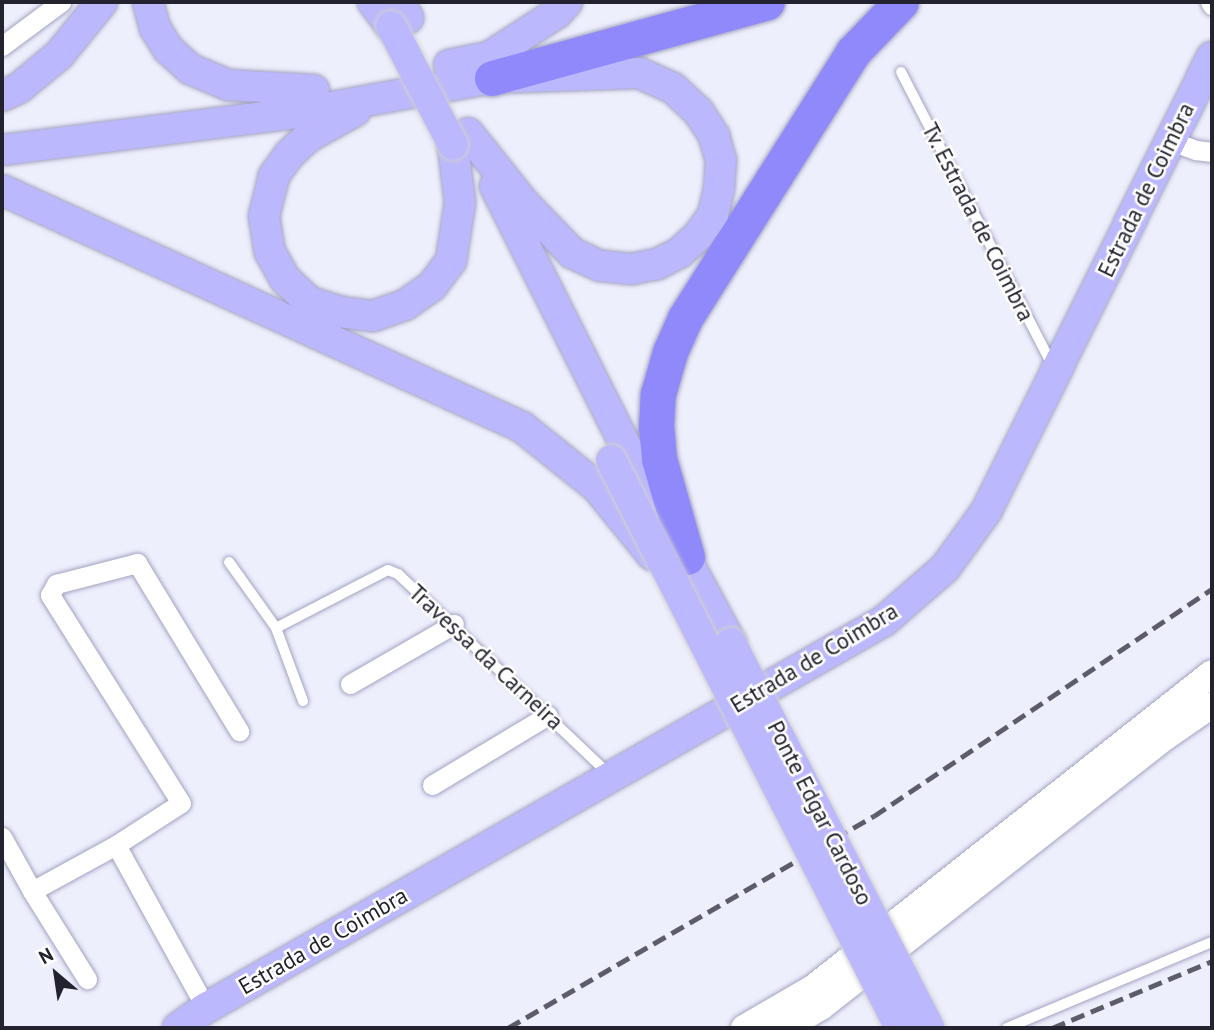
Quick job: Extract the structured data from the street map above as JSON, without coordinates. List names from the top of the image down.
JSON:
{
  "streets": {
    "main road": ["Estrada de Coimbra", "Ponte Edgar Cardoso"],
    "lane": ["Tv. Estrada de Coimbra", "Travessa da Carneira"]
  },
  "crossings": [
    ["Estrada de Coimbra", "Tv. Estrada de Coimbra"],
    ["Estrada de Coimbra", "Travessa da Carneira"]
  ],
  "north": "top left"
}
